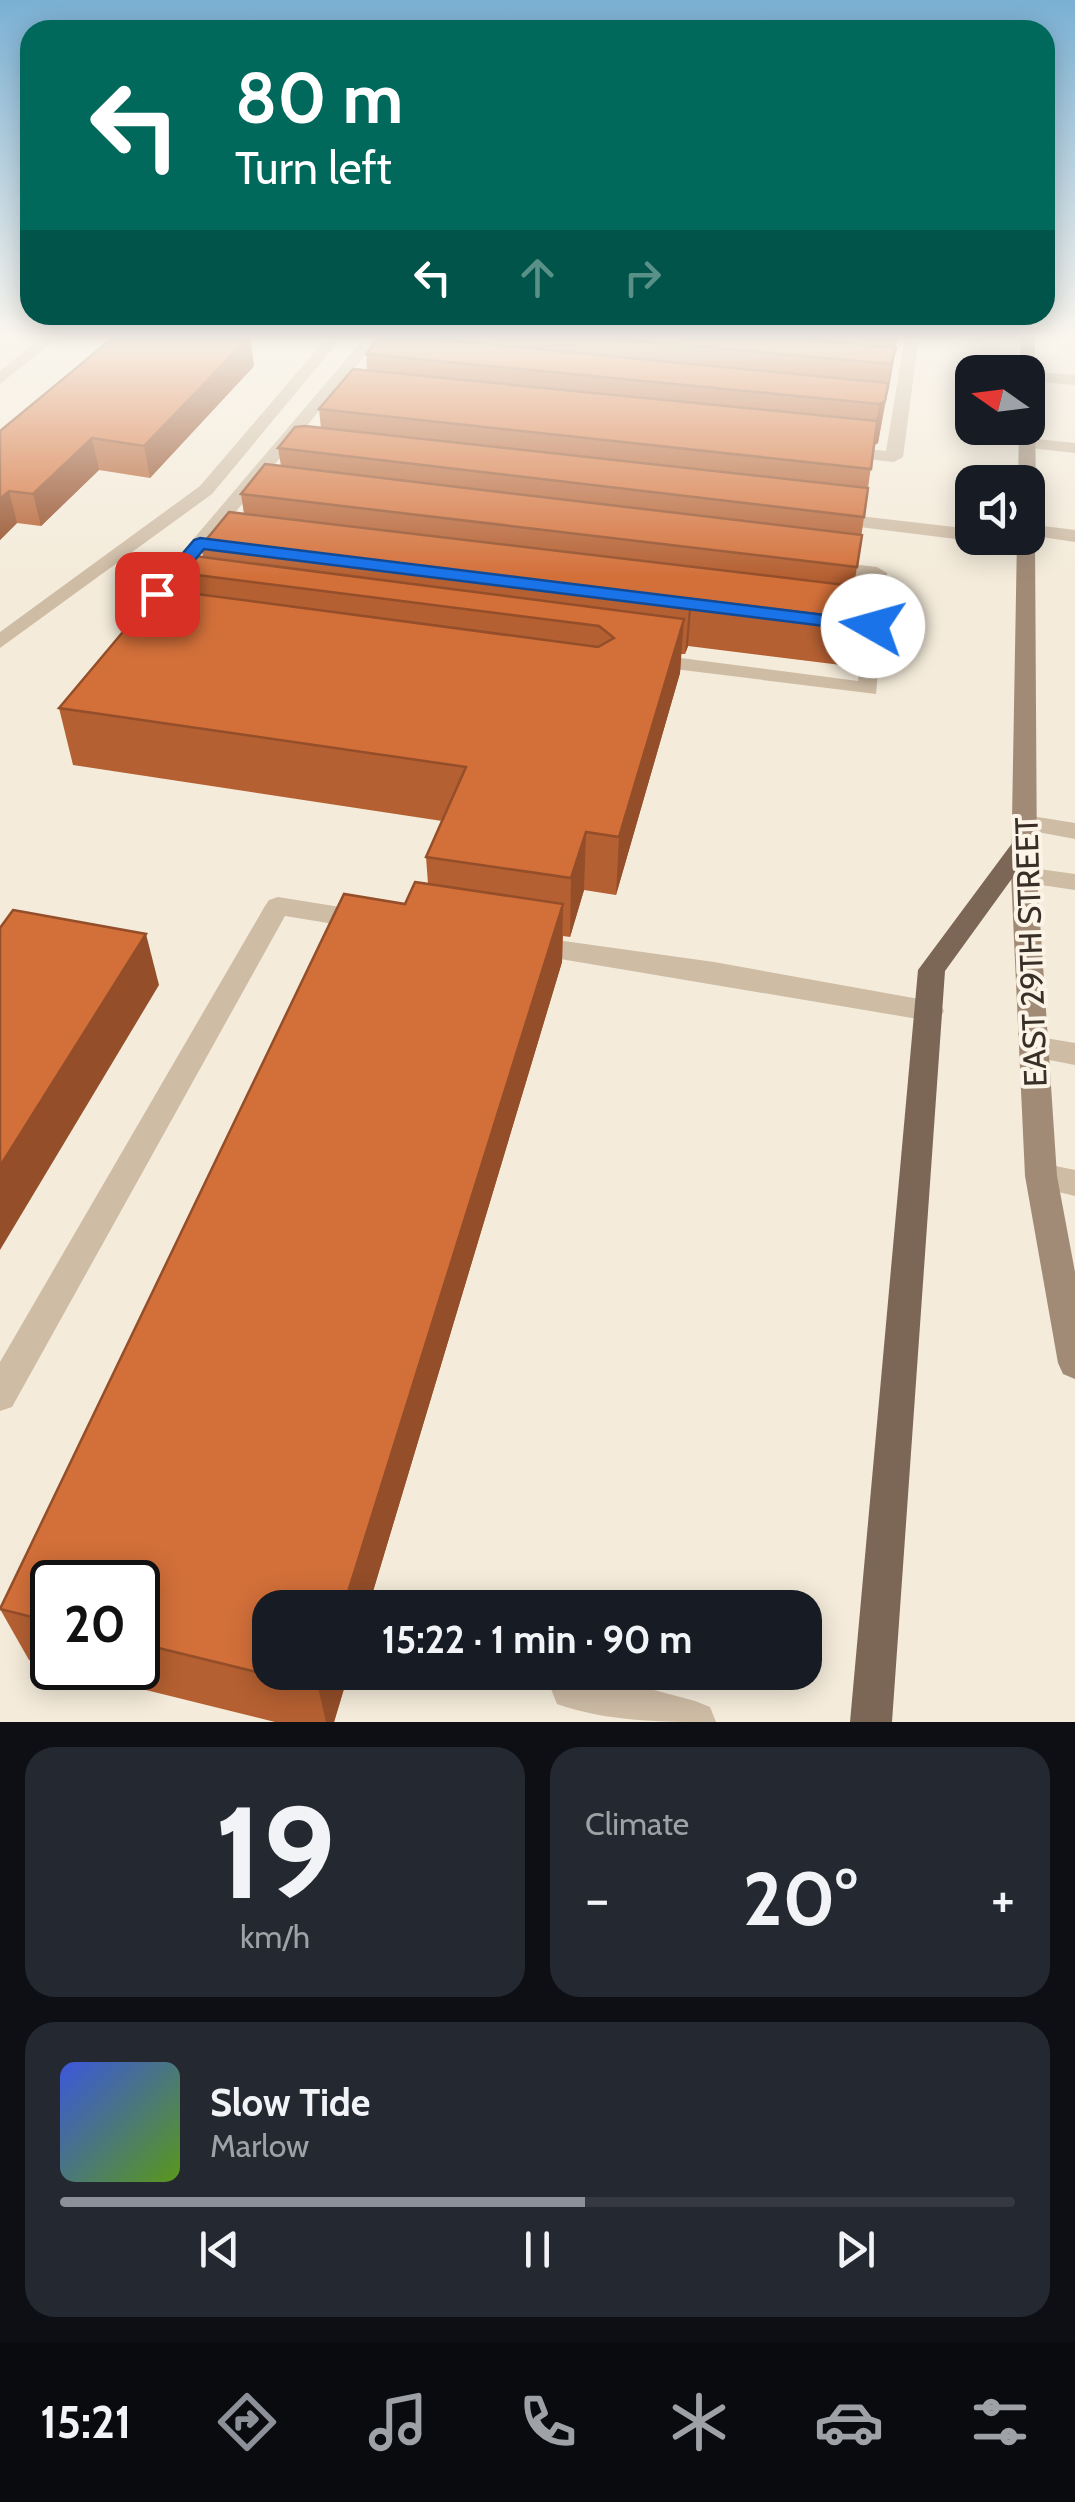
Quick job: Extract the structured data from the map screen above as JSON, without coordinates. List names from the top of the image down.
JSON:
{
  "streets": {
    "street": ["EAST 29TH STREET"]
  },
  "north": "left",
  "page": {
    "turn": ["80 m", "Turn left"],
    "limit": "20",
    "trip": "15:22 · 1 min · 90 m",
    "tile": [
      ["19", "km/h"],
      "Climate"
    ],
    "heat": ["−", "20°", "+"],
    "song": ["Slow Tide", "Marlow"],
    "tabs": "15:21"
  }
}
